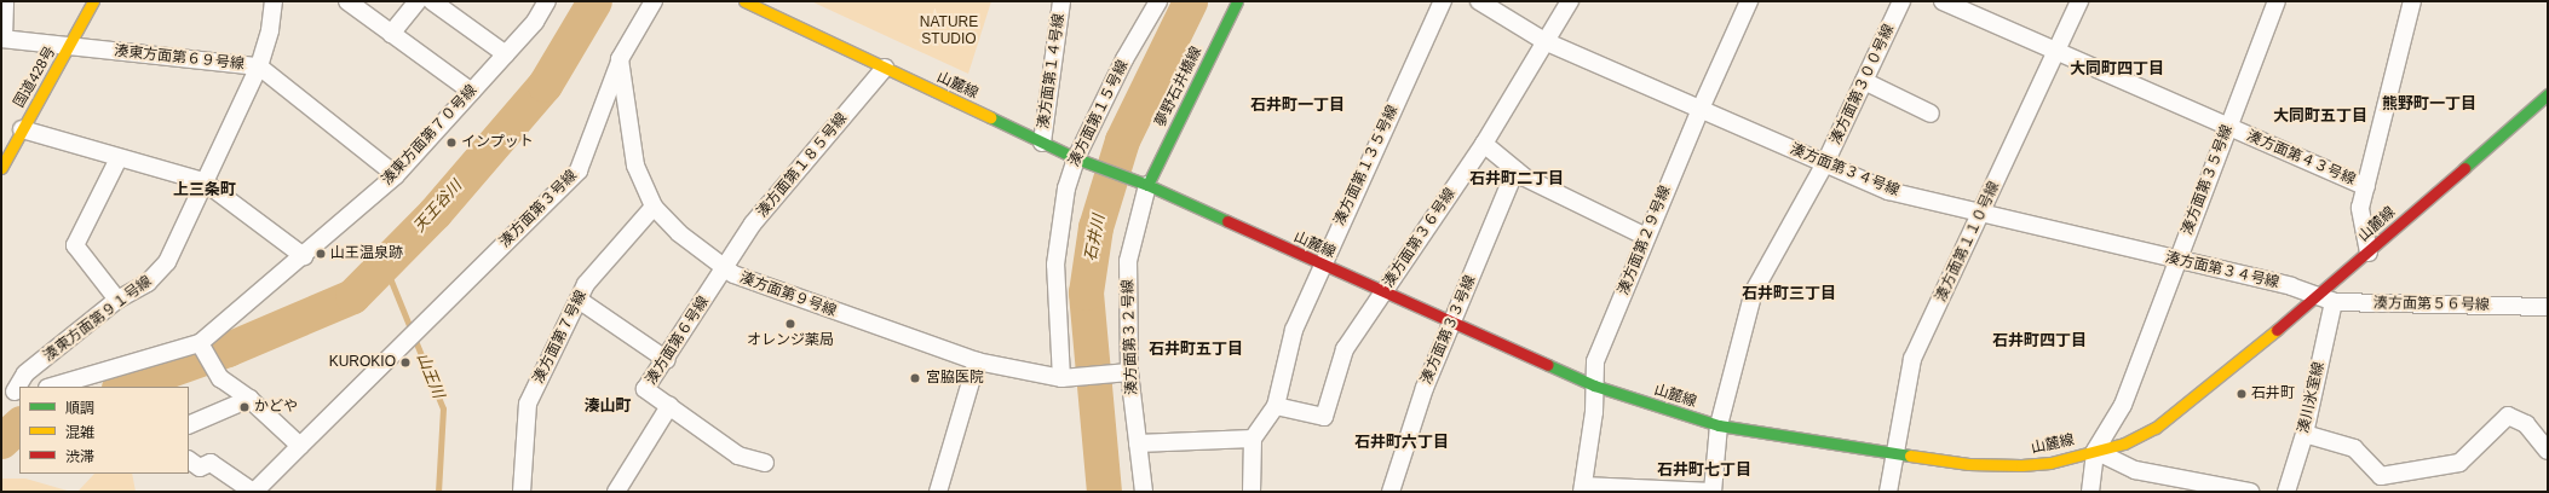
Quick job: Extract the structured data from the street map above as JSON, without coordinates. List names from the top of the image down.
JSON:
{
  "streets": {
    "main road": ["国道428号", "山麓線", "夢野石井橋線"],
    "street": [
      "湊東方面第６９号線",
      "湊方面第１４号線",
      "湊方面第３００号線",
      "湊方面第１５号線",
      "湊東方面第７０号線",
      "湊方面第４３号線",
      "湊方面第１８５号線",
      "湊方面第１３５号線",
      "湊方面第３４号線",
      "湊方面第３５号線",
      "湊方面第３号線",
      "湊方面第３６号線",
      "湊方面第２９号線",
      "湊方面第１１０号線",
      "湊方面第９号線",
      "湊方面第５６号線",
      "湊東方面第９１号線",
      "湊方面第３３号線",
      "湊方面第７号線",
      "湊方面第３２号線",
      "湊方面第６号線",
      "湊川氷室線"
    ]
  },
  "crossings": [
    ["湊東方面第６９号線", "国道428号"],
    ["湊東方面第６９号線", "湊東方面第７０号線"],
    ["湊東方面第６９号線", "湊東方面第９１号線"],
    ["湊方面第１４号線", "山麓線"],
    ["湊方面第３００号線", "山麓線"],
    ["湊方面第３００号線", "湊方面第３４号線"],
    ["山麓線", "夢野石井橋線"],
    ["山麓線", "湊方面第１５号線"],
    ["山麓線", "湊方面第１８５号線"],
    ["山麓線", "湊方面第１３５号線"],
    ["山麓線", "湊方面第３４号線"],
    ["山麓線", "湊方面第３５号線"],
    ["山麓線", "湊方面第３６号線"],
    ["山麓線", "湊方面第２９号線"],
    ["山麓線", "湊方面第１１０号線"],
    ["山麓線", "湊方面第５６号線"],
    ["山麓線", "湊方面第３３号線"],
    ["山麓線", "湊方面第３２号線"],
    ["夢野石井橋線", "湊方面第３２号線"],
    ["湊方面第１５号線", "湊方面第９号線"],
    ["湊方面第４３号線", "湊方面第３５号線"],
    ["湊方面第４３号線", "湊方面第１１０号線"],
    ["湊方面第１８５号線", "湊方面第９号線"],
    ["湊方面第１８５号線", "湊方面第６号線"],
    ["湊方面第１３５号線", "湊方面第３６号線"],
    ["湊方面第３４号線", "湊方面第３５号線"],
    ["湊方面第３４号線", "湊方面第３６号線"],
    ["湊方面第３４号線", "湊方面第２９号線"],
    ["湊方面第３４号線", "湊方面第１１０号線"],
    ["湊方面第３４号線", "湊方面第５６号線"],
    ["湊方面第３号線", "湊方面第９号線"],
    ["湊方面第９号線", "湊方面第７号線"],
    ["湊方面第９号線", "湊方面第３２号線"],
    ["湊方面第９号線", "湊方面第６号線"],
    ["湊方面第５６号線", "湊川氷室線"]
  ],
  "districts": [
    "大同町四丁目",
    "熊野町一丁目",
    "石井町一丁目",
    "大同町五丁目",
    "石井町二丁目",
    "上三条町",
    "石井町三丁目",
    "石井町四丁目",
    "石井町五丁目",
    "湊山町",
    "石井町六丁目",
    "石井町七丁目"
  ],
  "water": ["天王谷川", "石井川", "山王川"],
  "parks": ["NATURE STUDIO"],
  "places": [
    "インプット",
    "山王温泉跡",
    "オレンジ薬局",
    "KUROKIO",
    "宮脇医院",
    "石井町",
    "かどや"
  ],
  "legend": ["順調", "混雑", "渋滞"]
}
